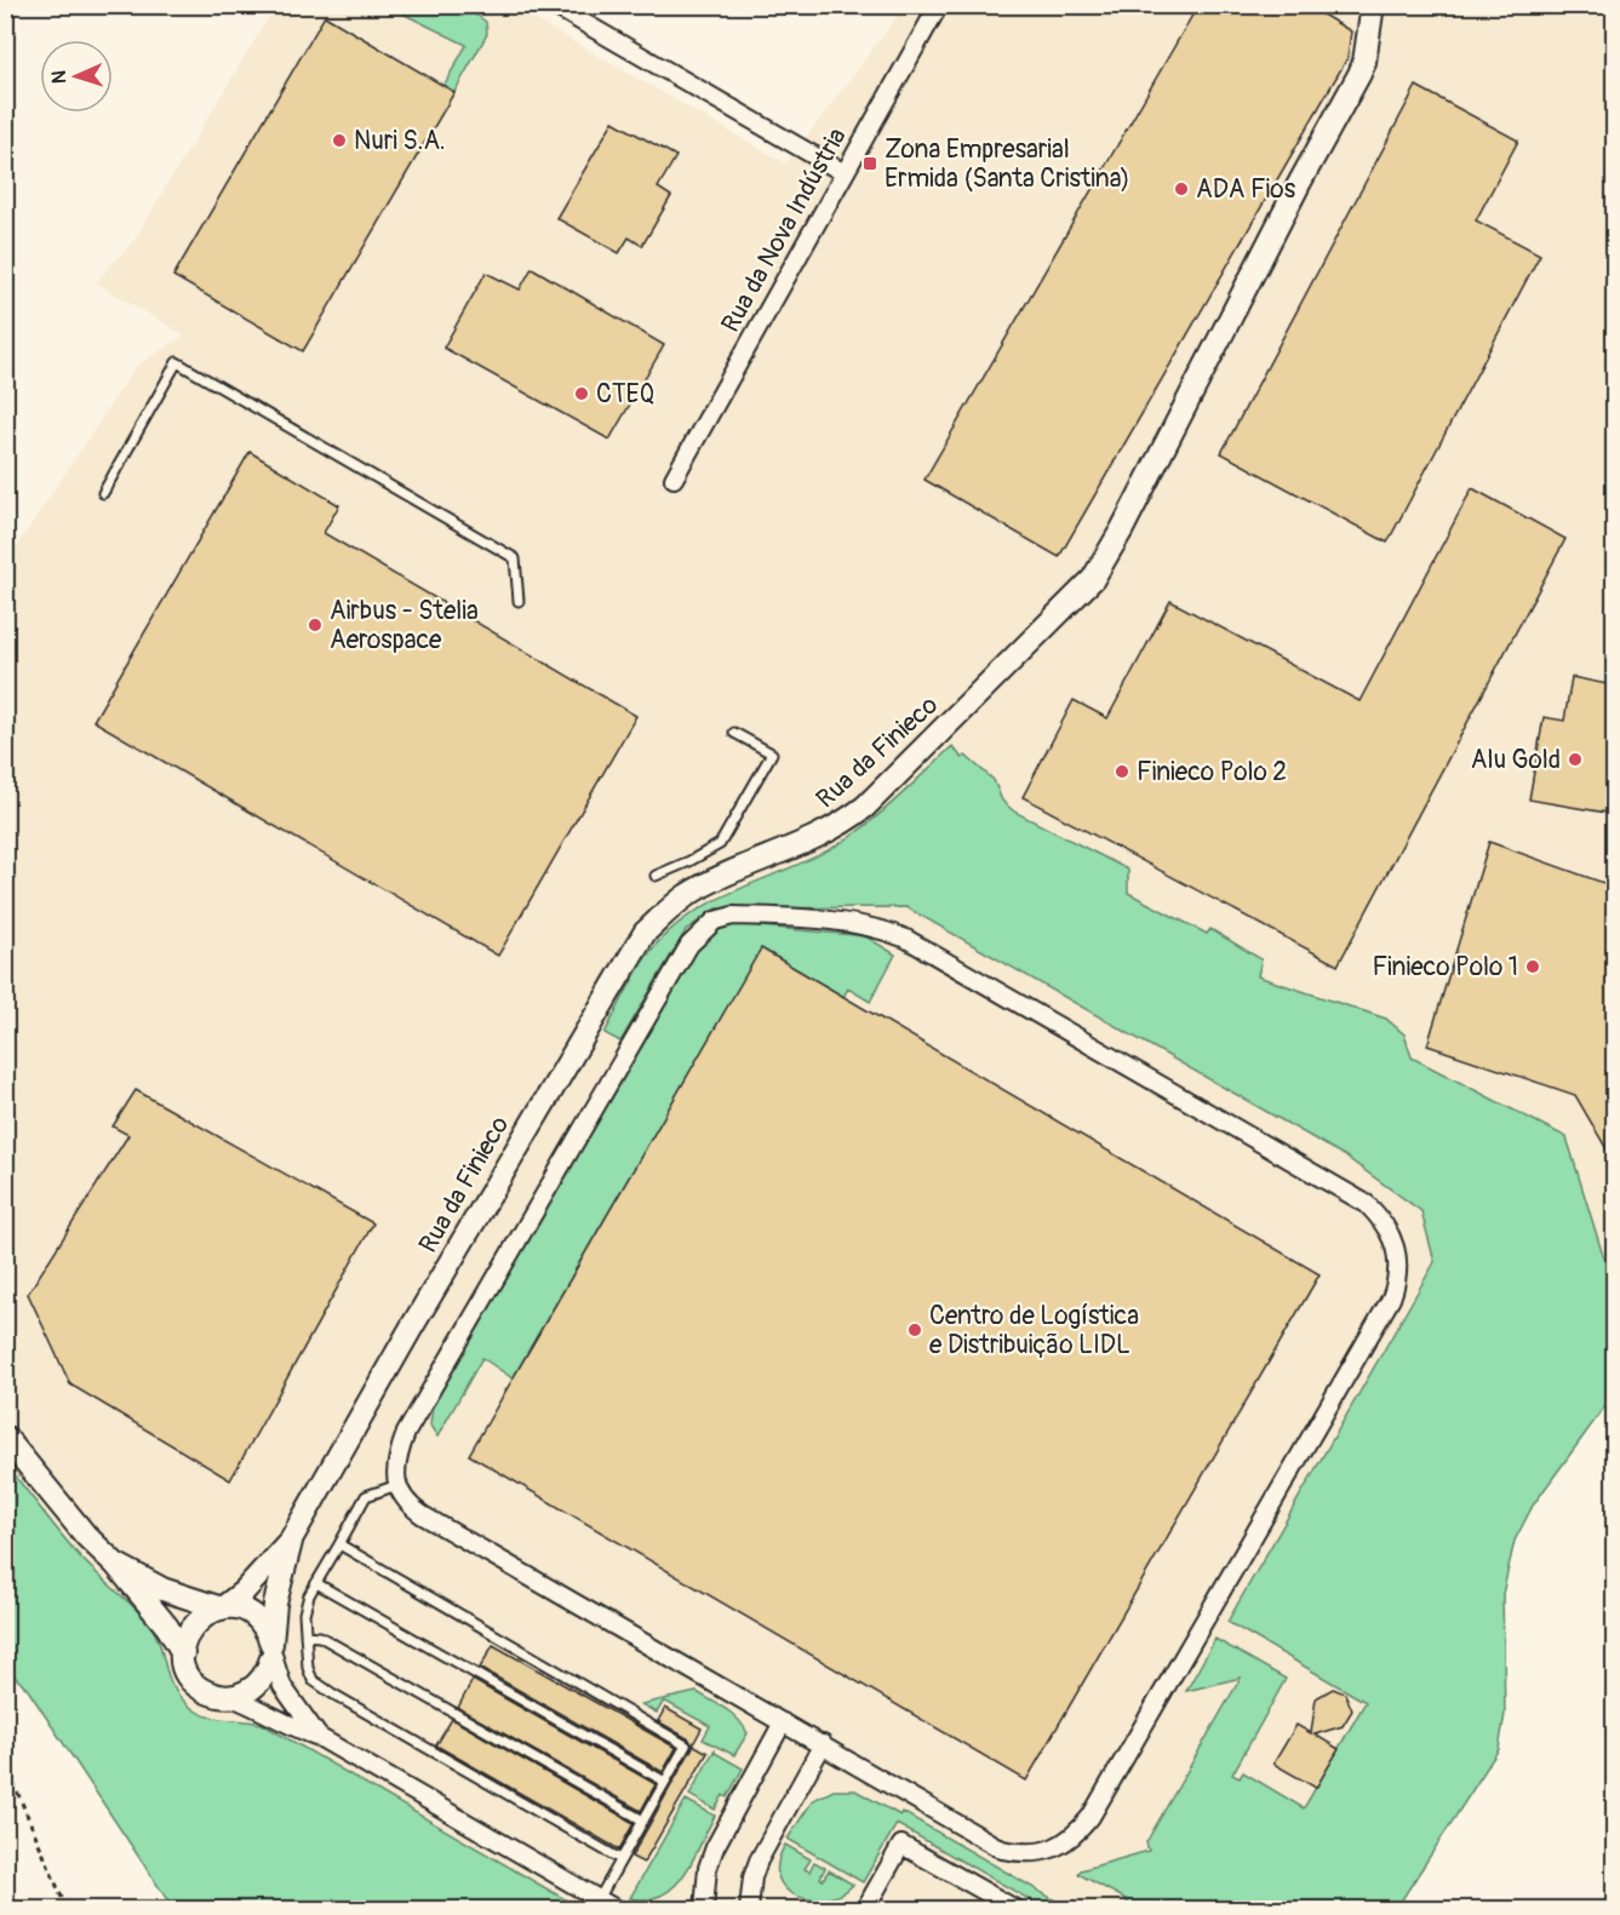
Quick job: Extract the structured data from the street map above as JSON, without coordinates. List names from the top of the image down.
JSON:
{
  "streets": {
    "street": ["Rua da Nova Indústria", "Rua da Finieco"]
  },
  "places": {
    "other": [
      "Nuri S.A.",
      "ADA Fios",
      "CTEQ",
      "Airbus - Stelia Aerospace",
      "Alu Gold",
      "Finieco Polo 2",
      "Finieco Polo 1",
      "Centro de Logística e Distribuição LIDL"
    ],
    "transit": ["Zona Empresarial Ermida (Santa Cristina)"]
  },
  "north": "left"
}
